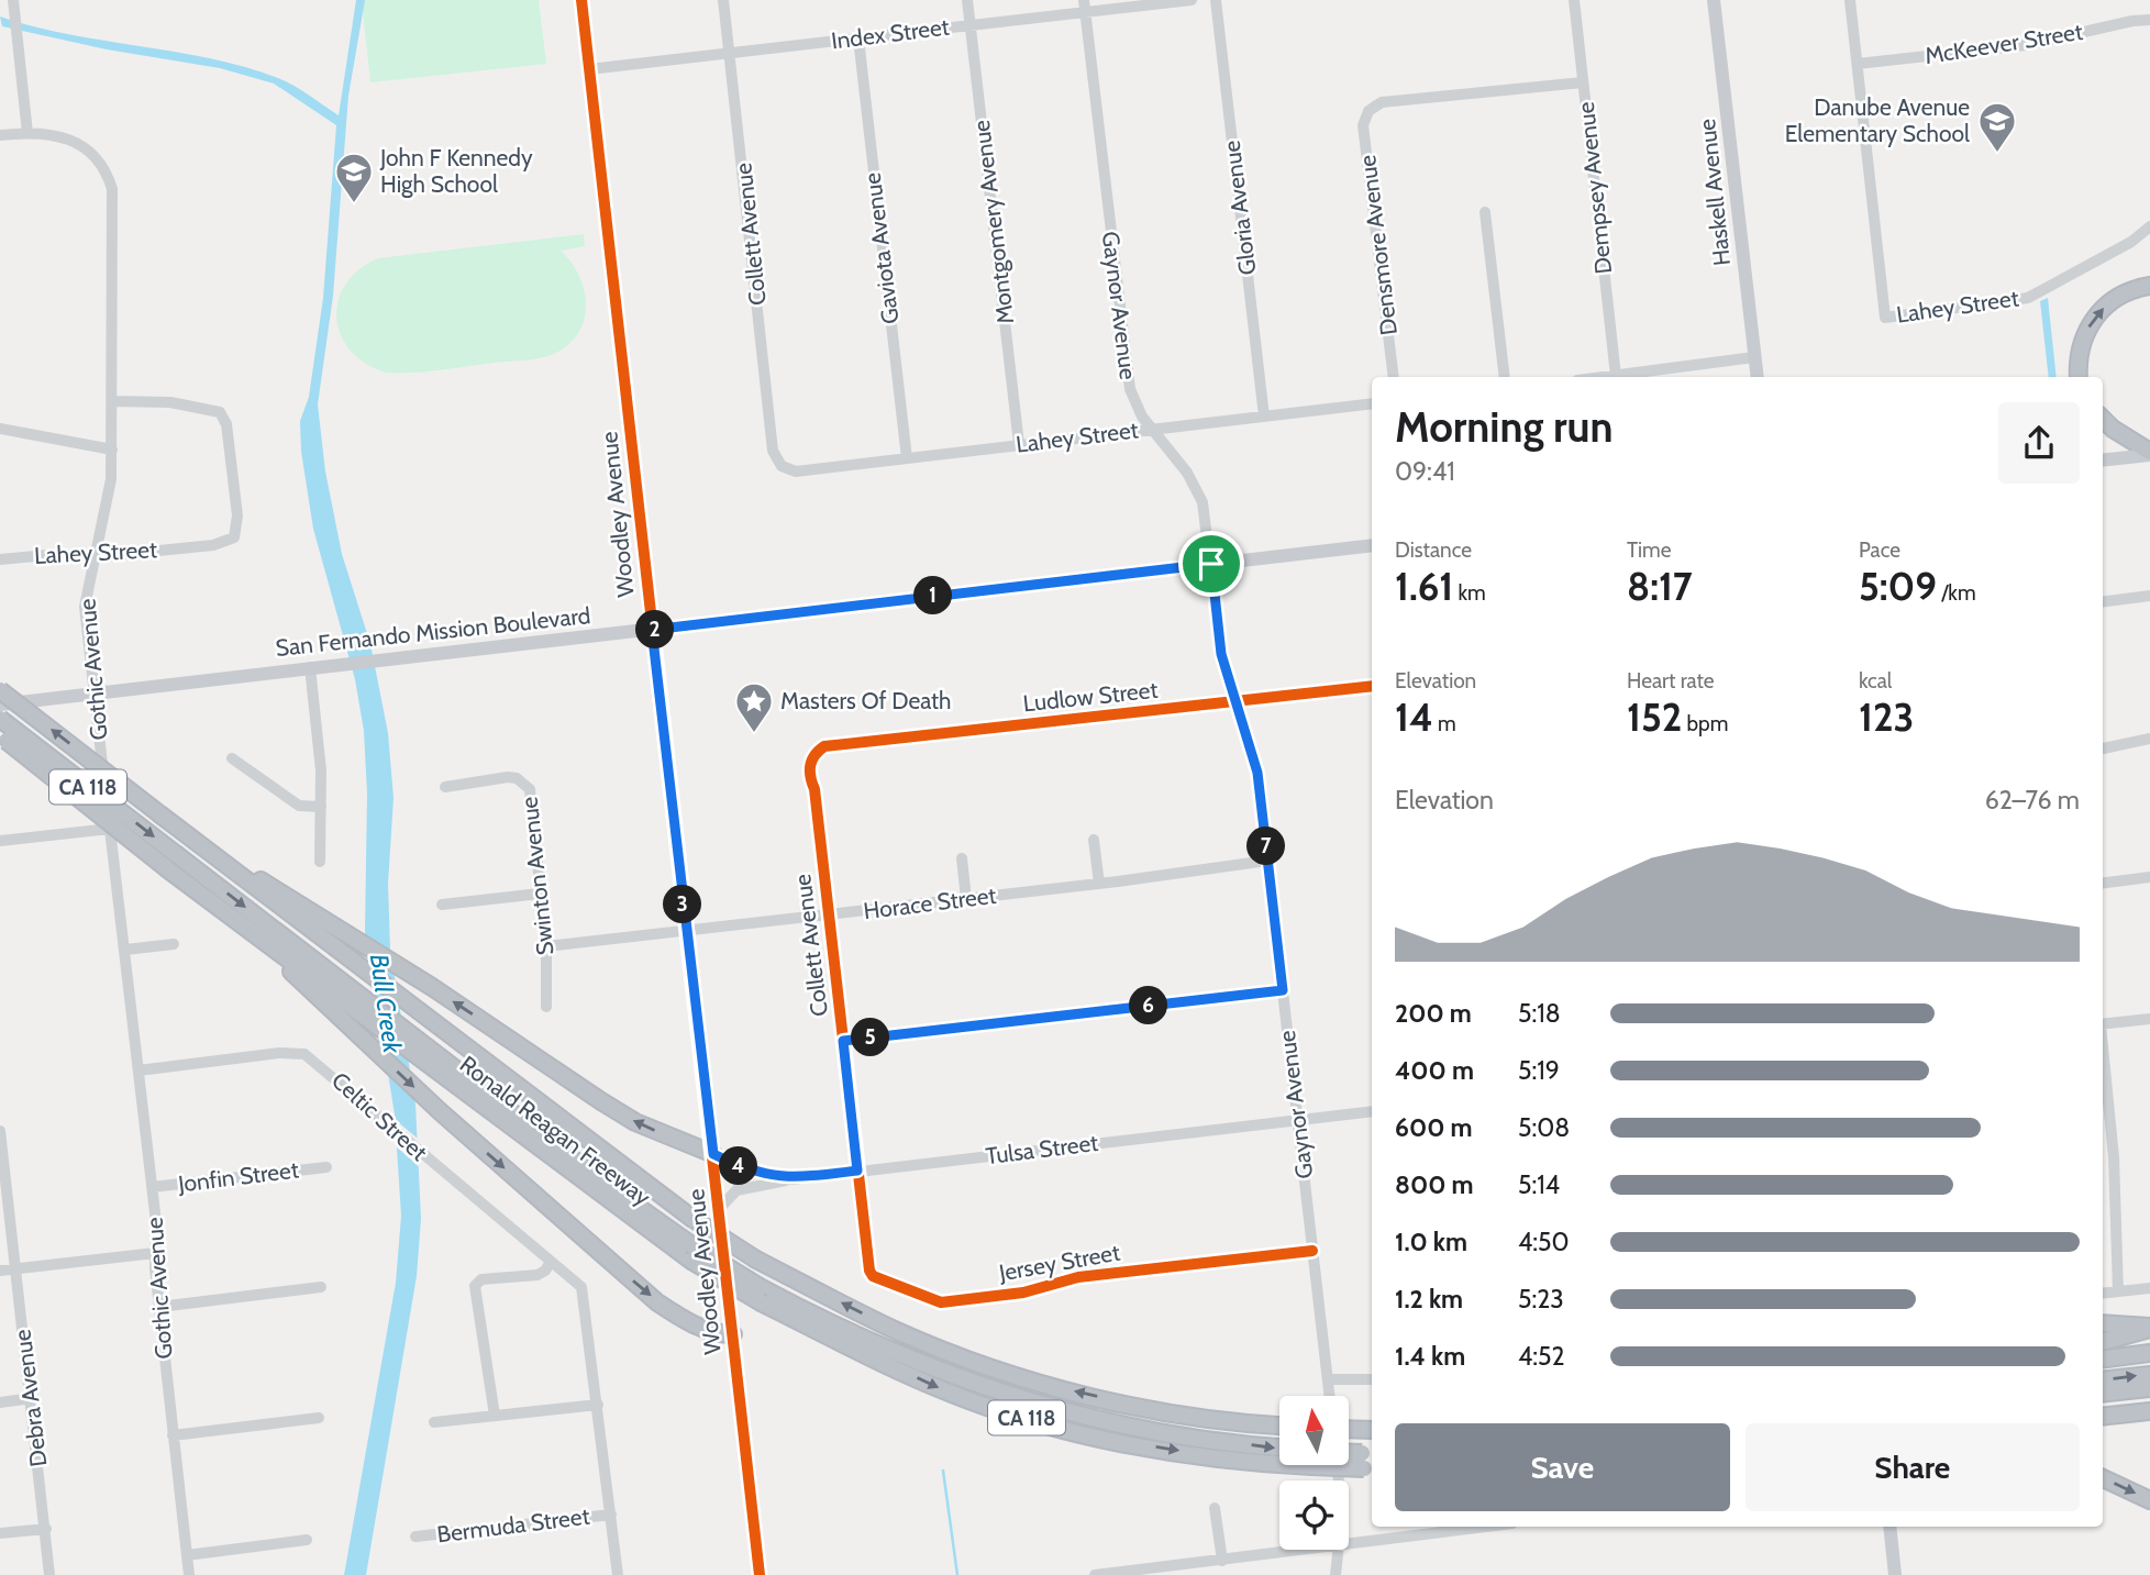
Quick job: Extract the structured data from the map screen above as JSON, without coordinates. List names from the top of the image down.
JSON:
{
  "streets": {
    "highway": ["CA 118", "Ronald Reagan Freeway"],
    "main road": ["Haskell Avenue", "Woodley Avenue", "San Fernando Mission Boulevard"],
    "street": [
      "Index Street",
      "McKeever Street",
      "Dempsey Avenue",
      "Gloria Avenue",
      "Montgomery Avenue",
      "Collett Avenue",
      "Densmore Avenue",
      "Gaviota Avenue",
      "Gaynor Avenue",
      "Lahey Street",
      "Gothic Avenue",
      "Ludlow Street",
      "Swinton Avenue",
      "Horace Street",
      "Celtic Street",
      "Tulsa Street",
      "Jonfin Street",
      "Jersey Street",
      "Debra Avenue",
      "Bermuda Street"
    ]
  },
  "crossings": [
    ["Index Street", "Montgomery Avenue"],
    ["Index Street", "Collett Avenue"],
    ["Index Street", "Gaviota Avenue"],
    ["Index Street", "Gaynor Avenue"],
    ["Index Street", "Woodley Avenue"],
    ["McKeever Street", "Lahey Street"],
    ["Dempsey Avenue", "Densmore Avenue"],
    ["Gloria Avenue", "Lahey Street"],
    ["Montgomery Avenue", "Lahey Street"],
    ["Collett Avenue", "Lahey Street"],
    ["Collett Avenue", "Ludlow Street"],
    ["Collett Avenue", "Horace Street"],
    ["Collett Avenue", "Tulsa Street"],
    ["Collett Avenue", "Jersey Street"],
    ["Gaviota Avenue", "Lahey Street"],
    ["Gaynor Avenue", "Lahey Street"],
    ["Gaynor Avenue", "San Fernando Mission Boulevard"],
    ["Gaynor Avenue", "Ludlow Street"],
    ["Gaynor Avenue", "Horace Street"],
    ["Gaynor Avenue", "Tulsa Street"],
    ["Gaynor Avenue", "Jersey Street"],
    ["Lahey Street", "Gothic Avenue"],
    ["Woodley Avenue", "San Fernando Mission Boulevard"],
    ["Woodley Avenue", "Horace Street"],
    ["Woodley Avenue", "Tulsa Street"],
    ["San Fernando Mission Boulevard", "Gothic Avenue"],
    ["Gothic Avenue", "Celtic Street"],
    ["Gothic Avenue", "Jonfin Street"],
    ["CA 118", "Ronald Reagan Freeway"],
    ["Swinton Avenue", "Horace Street"]
  ],
  "water": ["Bull Creek"],
  "places": {
    "school or university": ["Danube Avenue Elementary School", "John F Kennedy High School"],
    "place": ["Masters Of Death"]
  },
  "north": "top",
  "page": {
    "heading": ["Morning run", "09:41"],
    "stats": [
      ["Distance", "1.61 km"],
      ["Time", "8:17"],
      ["Pace", "5:09 /km"],
      ["Elevation", "14 m"],
      ["Heart rate", "152 bpm"],
      ["kcal", "123"]
    ],
    "pins": [
      "1",
      "2",
      "7",
      "3",
      "6",
      "5",
      "4"
    ],
    "chart": ["Elevation", "62–76 m"],
    "list": [
      {
        "name": "200 m",
        "note": "5:18"
      },
      {
        "name": "400 m",
        "note": "5:19"
      },
      {
        "name": "600 m",
        "note": "5:08"
      },
      {
        "name": "800 m",
        "note": "5:14"
      },
      {
        "name": "1.0 km",
        "note": "4:50"
      },
      {
        "name": "1.2 km",
        "note": "5:23"
      },
      {
        "name": "1.4 km",
        "note": "4:52"
      }
    ],
    "buttons": ["Save", "Share"]
  }
}
